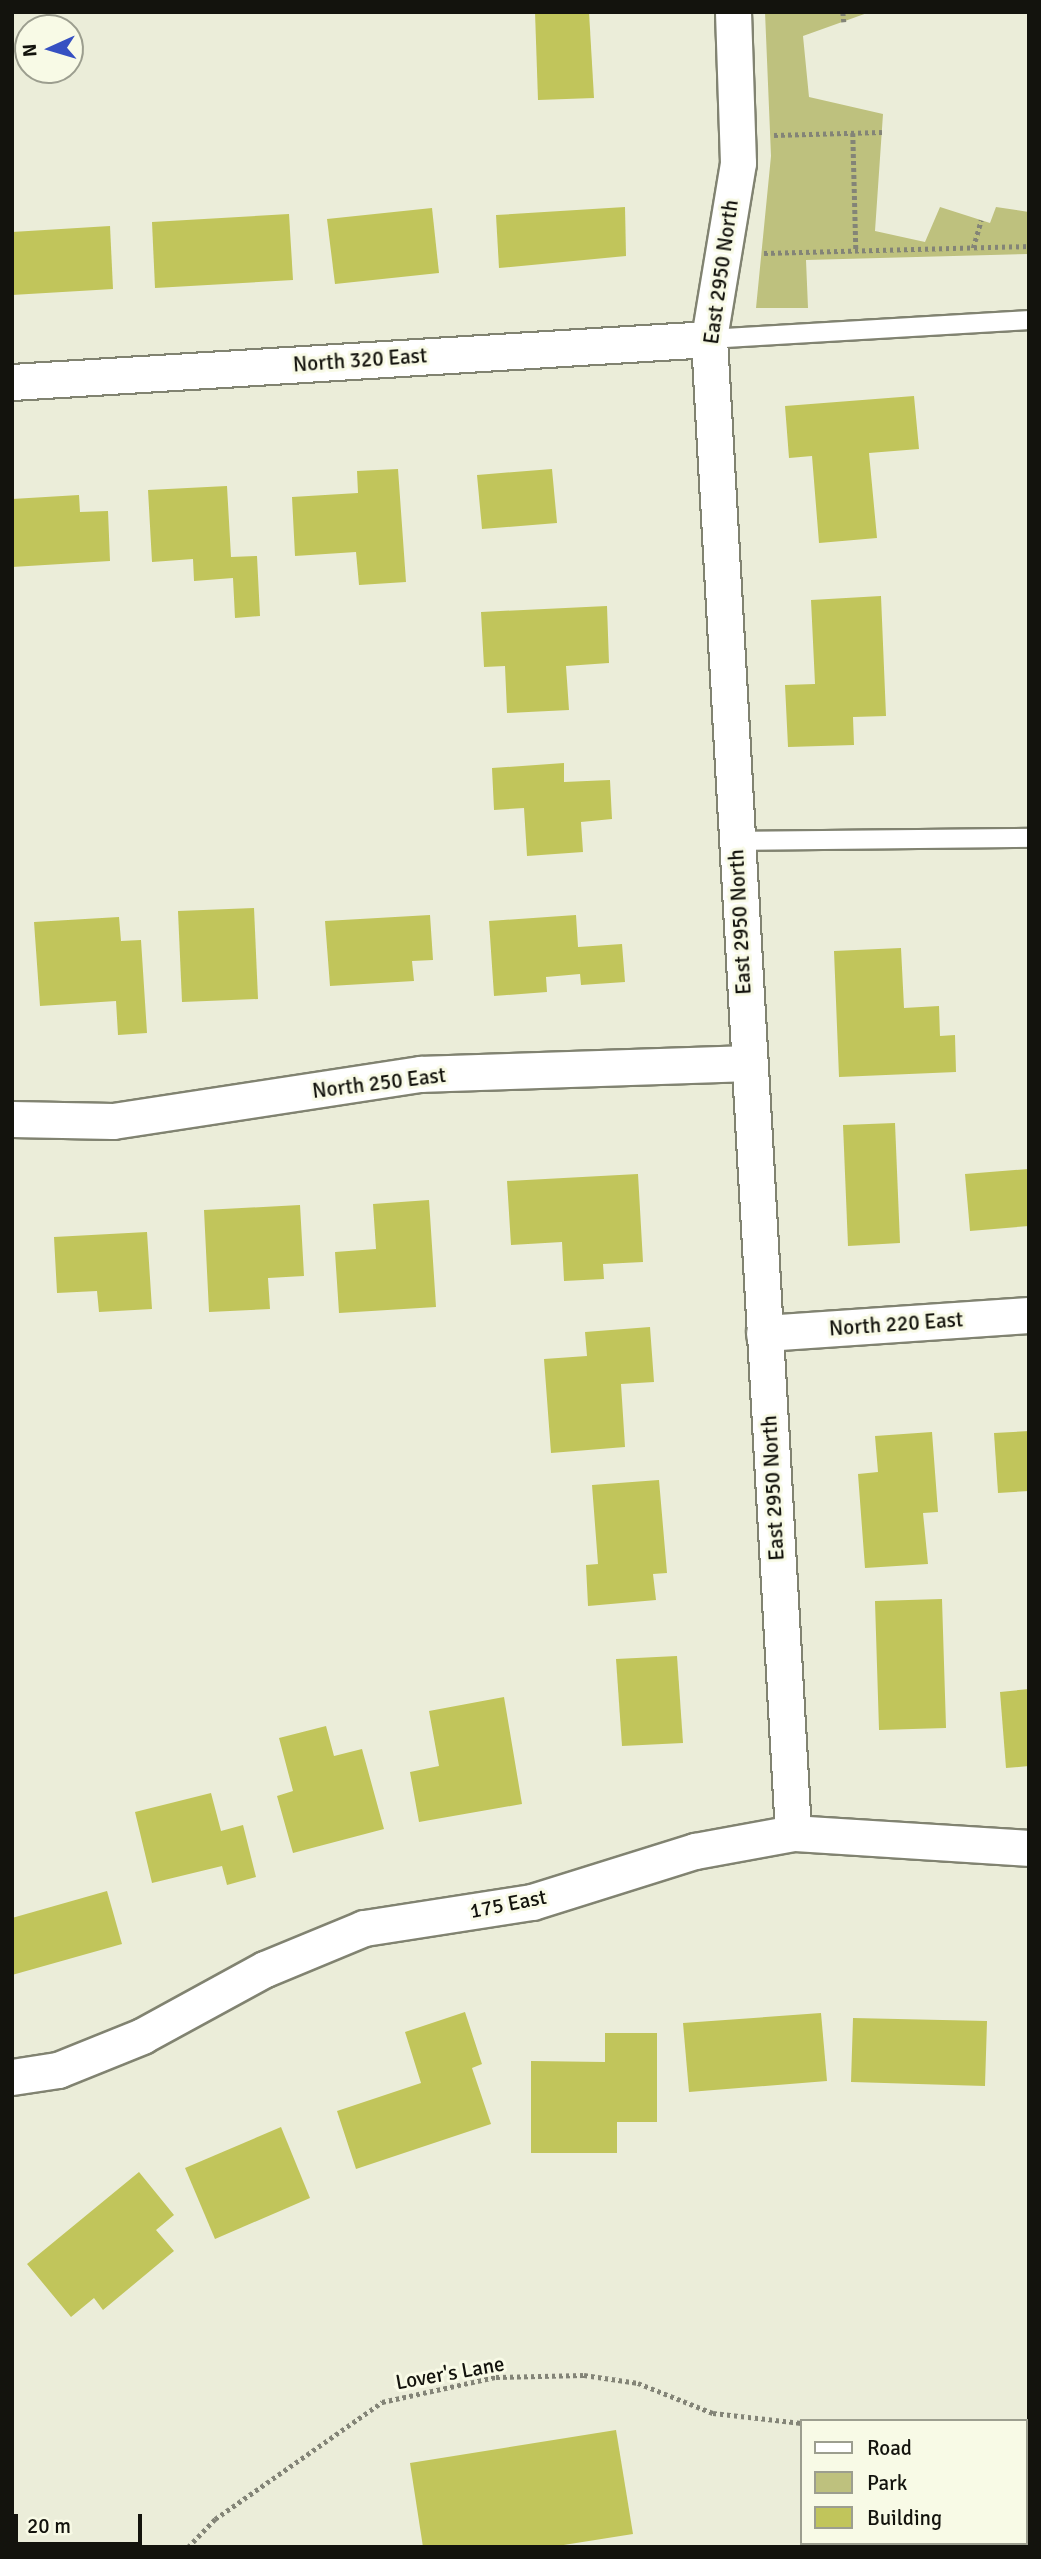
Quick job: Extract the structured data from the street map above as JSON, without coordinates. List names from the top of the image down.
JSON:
{
  "streets": {
    "street": [
      "East 2950 North",
      "North 320 East",
      "North 250 East",
      "North 220 East",
      "175 East"
    ],
    "path": ["Lover's Lane"]
  },
  "crossings": [
    ["East 2950 North", "North 320 East"],
    ["East 2950 North", "North 250 East"],
    ["East 2950 North", "North 220 East"],
    ["East 2950 North", "175 East"]
  ],
  "legend": ["Road", "Park", "Building"],
  "scale_bar": "20 m",
  "north": "left"
}
